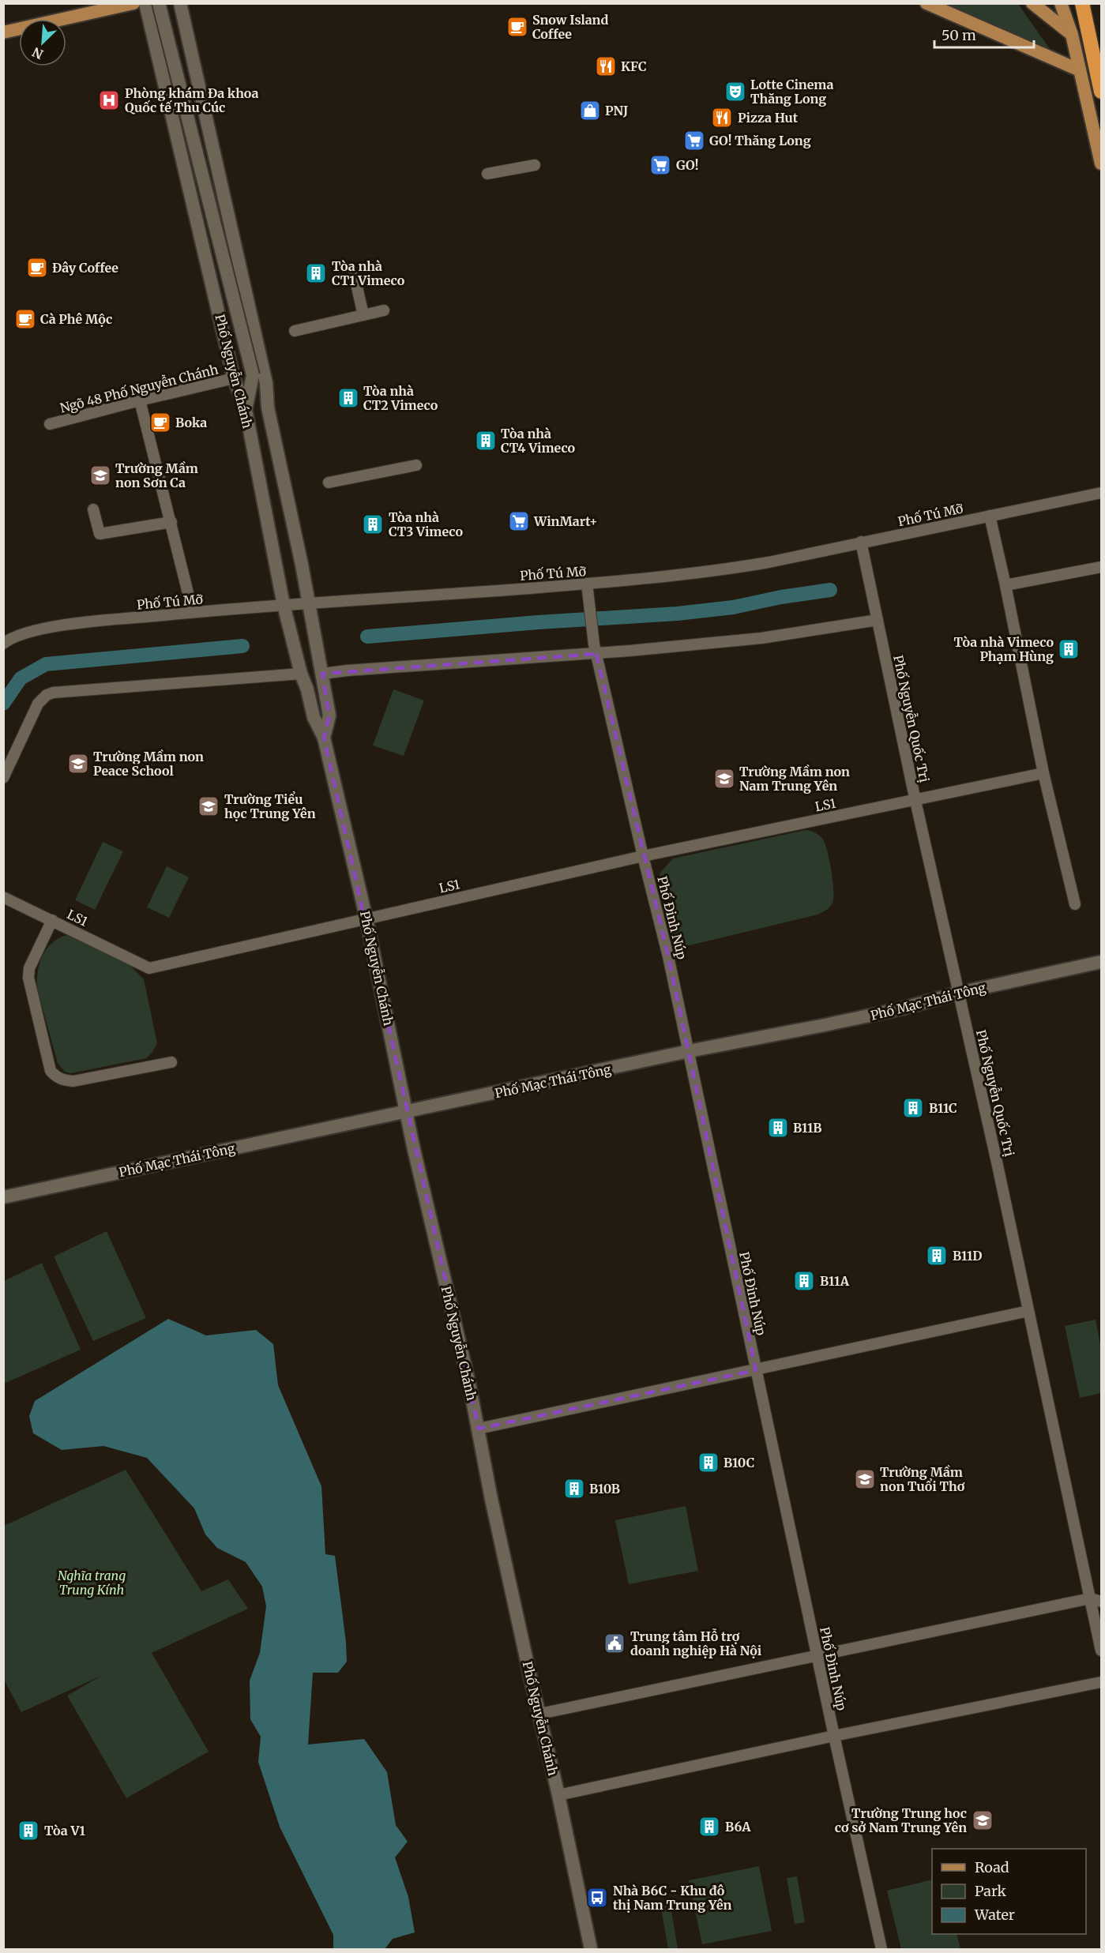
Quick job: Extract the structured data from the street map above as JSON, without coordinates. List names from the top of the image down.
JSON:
{
  "streets": {
    "street": [
      "Phố Nguyễn Chánh",
      "Ngõ 48 Phố Nguyễn Chánh",
      "Phố Tú Mỡ",
      "Phố Nguyễn Quốc Trị",
      "LS1",
      "Phố Đinh Núp",
      "Phố Mạc Thái Tông"
    ]
  },
  "crossings": [
    ["Phố Nguyễn Chánh", "Ngõ 48 Phố Nguyễn Chánh"],
    ["Phố Nguyễn Chánh", "Phố Tú Mỡ"],
    ["Phố Nguyễn Chánh", "LS1"],
    ["Phố Nguyễn Chánh", "Phố Mạc Thái Tông"],
    ["Phố Tú Mỡ", "Phố Nguyễn Quốc Trị"],
    ["Phố Tú Mỡ", "Phố Đinh Núp"],
    ["Phố Nguyễn Quốc Trị", "LS1"],
    ["Phố Nguyễn Quốc Trị", "Phố Mạc Thái Tông"],
    ["LS1", "Phố Đinh Núp"],
    ["Phố Đinh Núp", "Phố Mạc Thái Tông"]
  ],
  "parks": ["Nghĩa trang Trung Kính"],
  "places": {
    "cafe": [
      "Snow Island Coffee",
      "Đây Coffee",
      "Cà Phê Mộc",
      "Boka"
    ],
    "restaurant": ["KFC", "Pizza Hut"],
    "theatre": ["Lotte Cinema Thăng Long"],
    "hospital": ["Phòng khám Đa khoa Quốc tế Thu Cúc"],
    "shop": ["PNJ"],
    "supermarket": ["GO! Thăng Long", "GO!", "WinMart+"],
    "building": [
      "Tòa nhà CT1 Vimeco",
      "Tòa nhà CT2 Vimeco",
      "Tòa nhà CT4 Vimeco",
      "Tòa nhà CT3 Vimeco",
      "Tòa nhà Vimeco Phạm Hùng",
      "B11C",
      "B11B",
      "B11D",
      "B11A",
      "B10C",
      "B10B",
      "B6A",
      "Tòa V1"
    ],
    "school or university": [
      "Trường Mầm non Sơn Ca",
      "Trường Mầm non Peace School",
      "Trường Mầm non Nam Trung Yên",
      "Trường Tiểu học Trung Yên",
      "Trường Mầm non Tuổi Thơ",
      "Trường Trung học cơ sở Nam Trung Yên"
    ],
    "public building": ["Trung tâm Hỗ trợ doanh nghiệp Hà Nội"],
    "bus stop": ["Nhà B6C - Khu đô thị Nam Trung Yên"]
  },
  "legend": ["Road", "Park", "Water"],
  "scale_bar": "50 m",
  "north": "bottom left"
}
